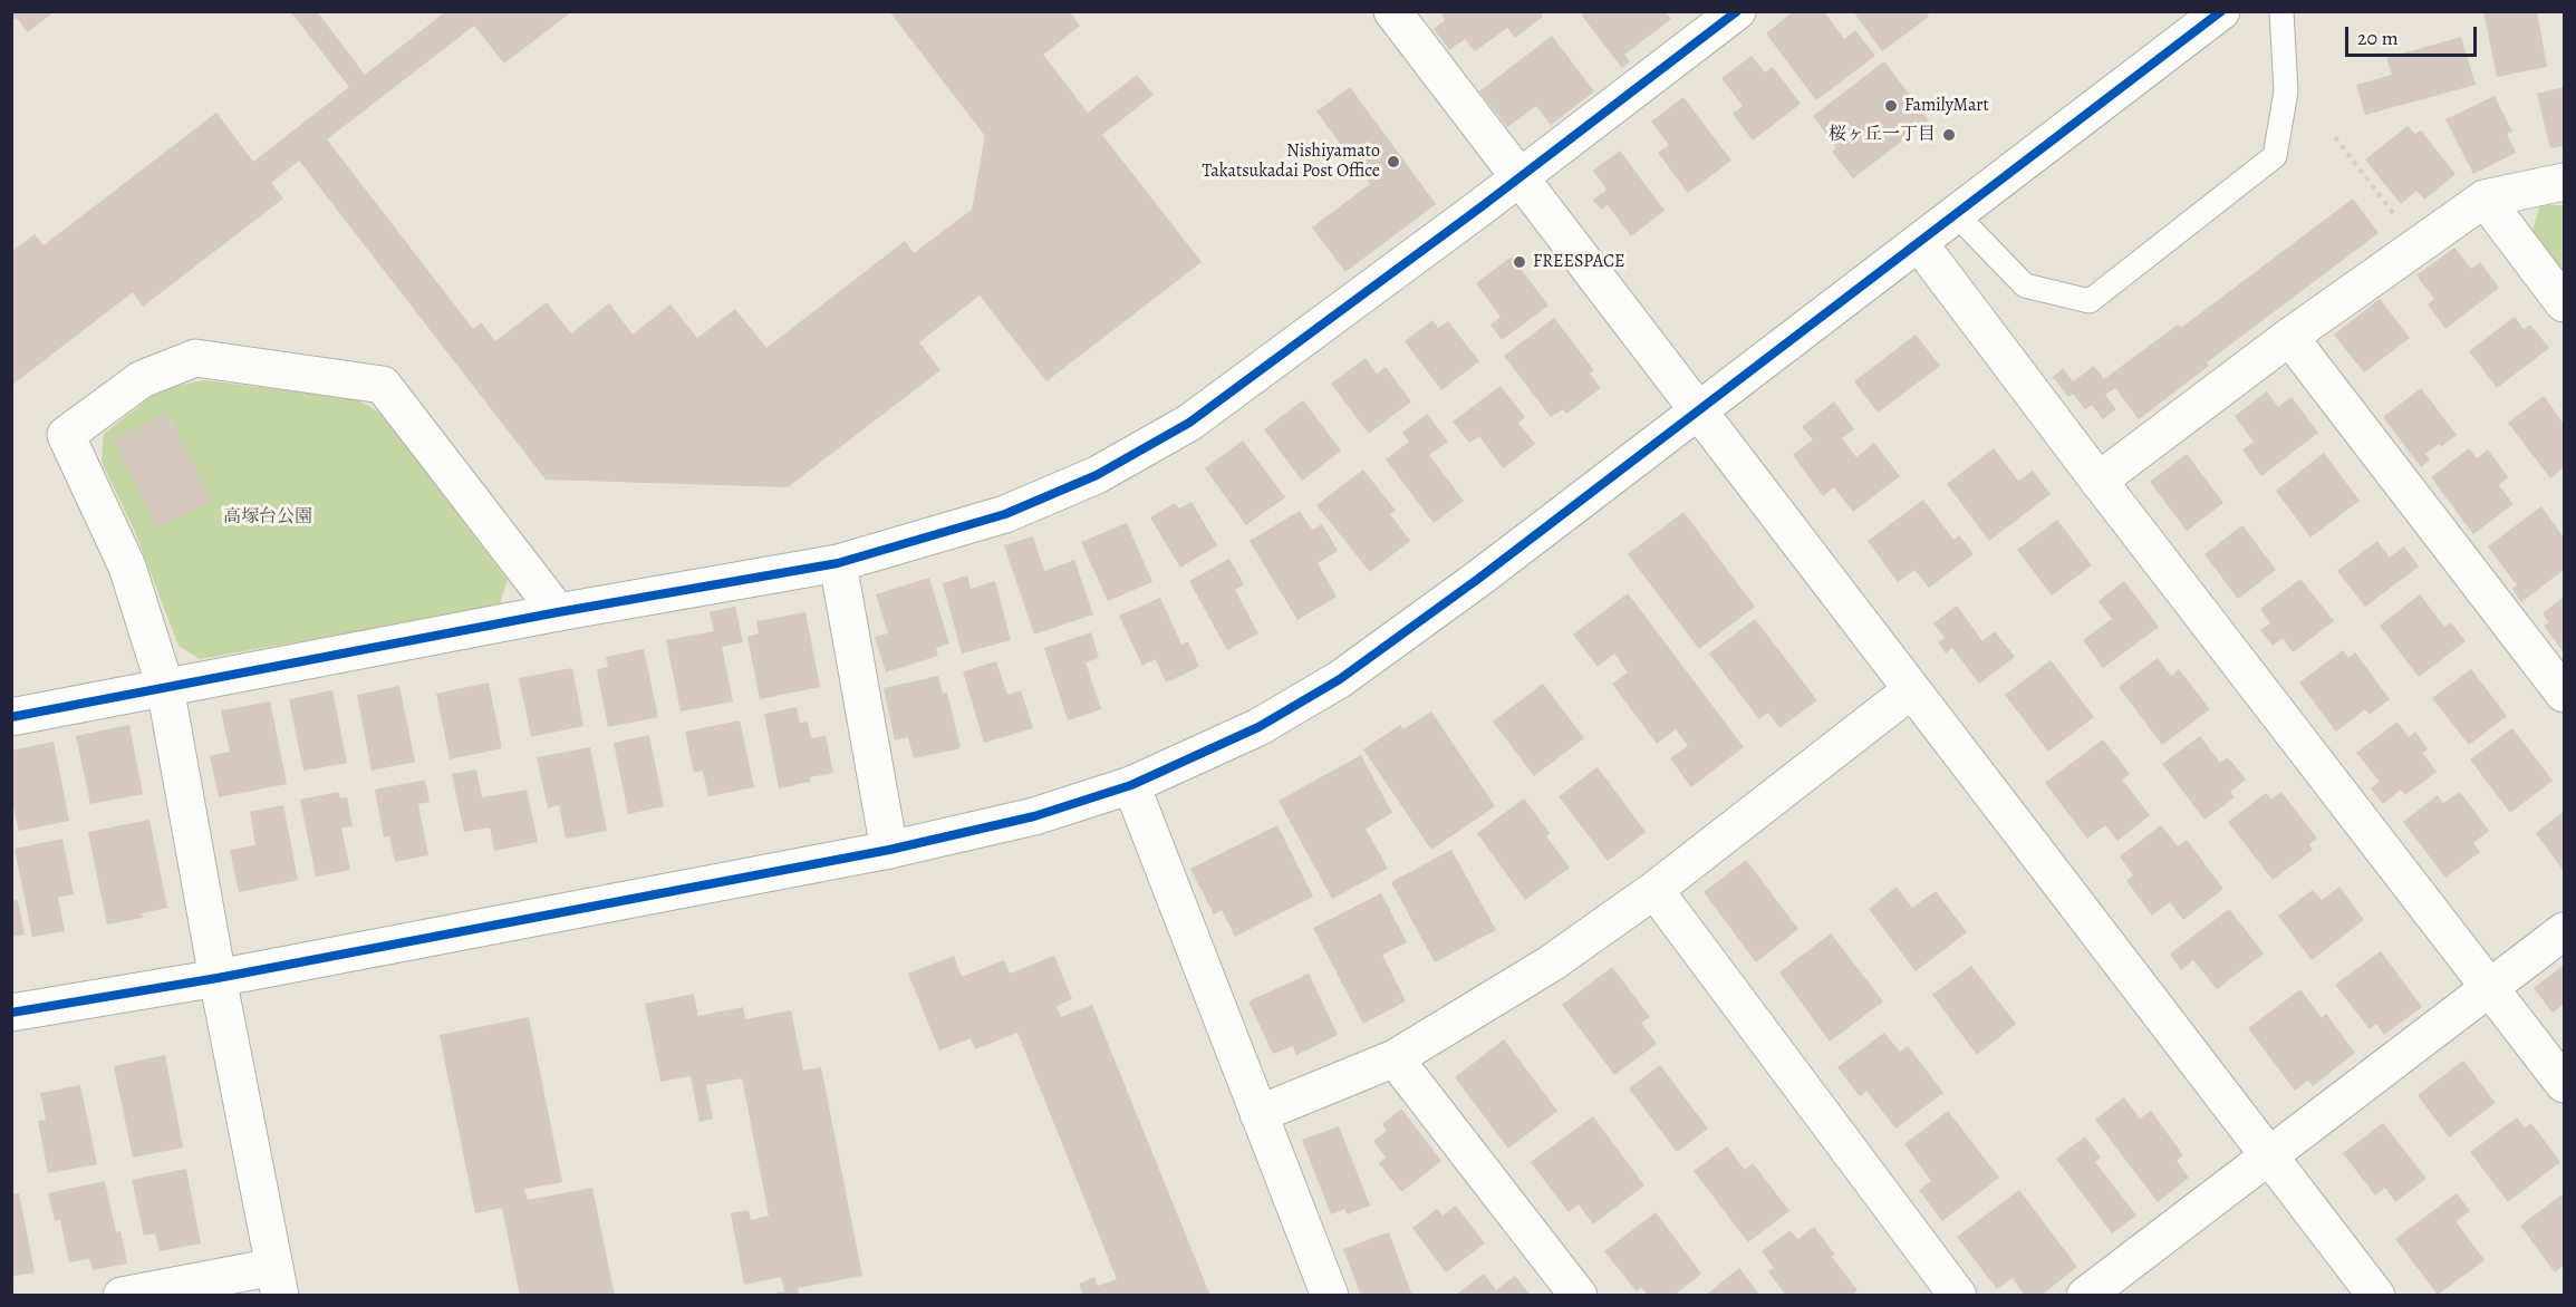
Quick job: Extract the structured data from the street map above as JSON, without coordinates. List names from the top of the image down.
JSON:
{
  "parks": ["高塚台公園"],
  "places": [
    "FamilyMart",
    "桜ヶ丘一丁目",
    "Nishiyamato Takatsukadai Post Office",
    "FREESPACE"
  ],
  "scale_bar": "20 m"
}
